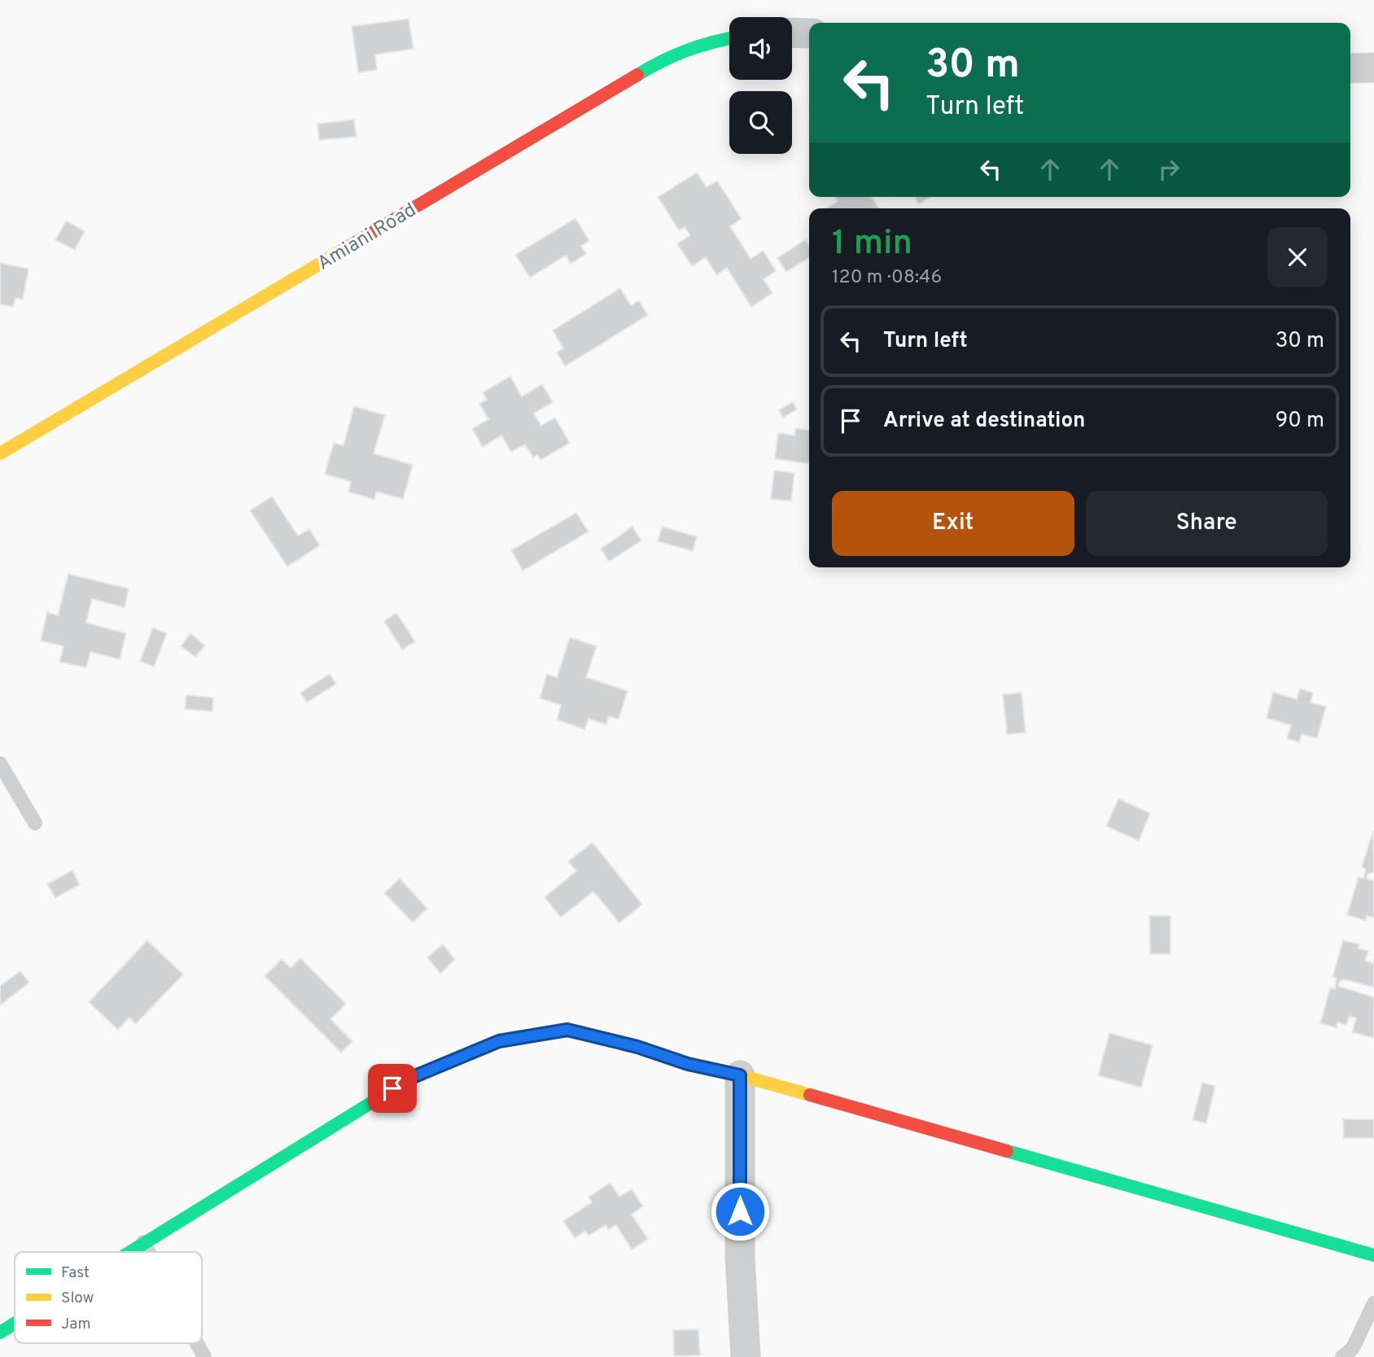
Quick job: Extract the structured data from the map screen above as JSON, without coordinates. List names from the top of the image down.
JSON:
{
  "streets": {
    "street": ["Amiani Road"]
  },
  "legend": ["Fast", "Slow", "Jam"],
  "page": {
    "turn": ["30 m", "Turn left"],
    "heading": ["1 min", "120 m · 08:46"],
    "list": [
      {
        "name": "Turn left",
        "value": "30 m"
      },
      {
        "name": "Arrive at destination",
        "value": "90 m"
      }
    ],
    "buttons": ["Exit", "Share"]
  }
}
